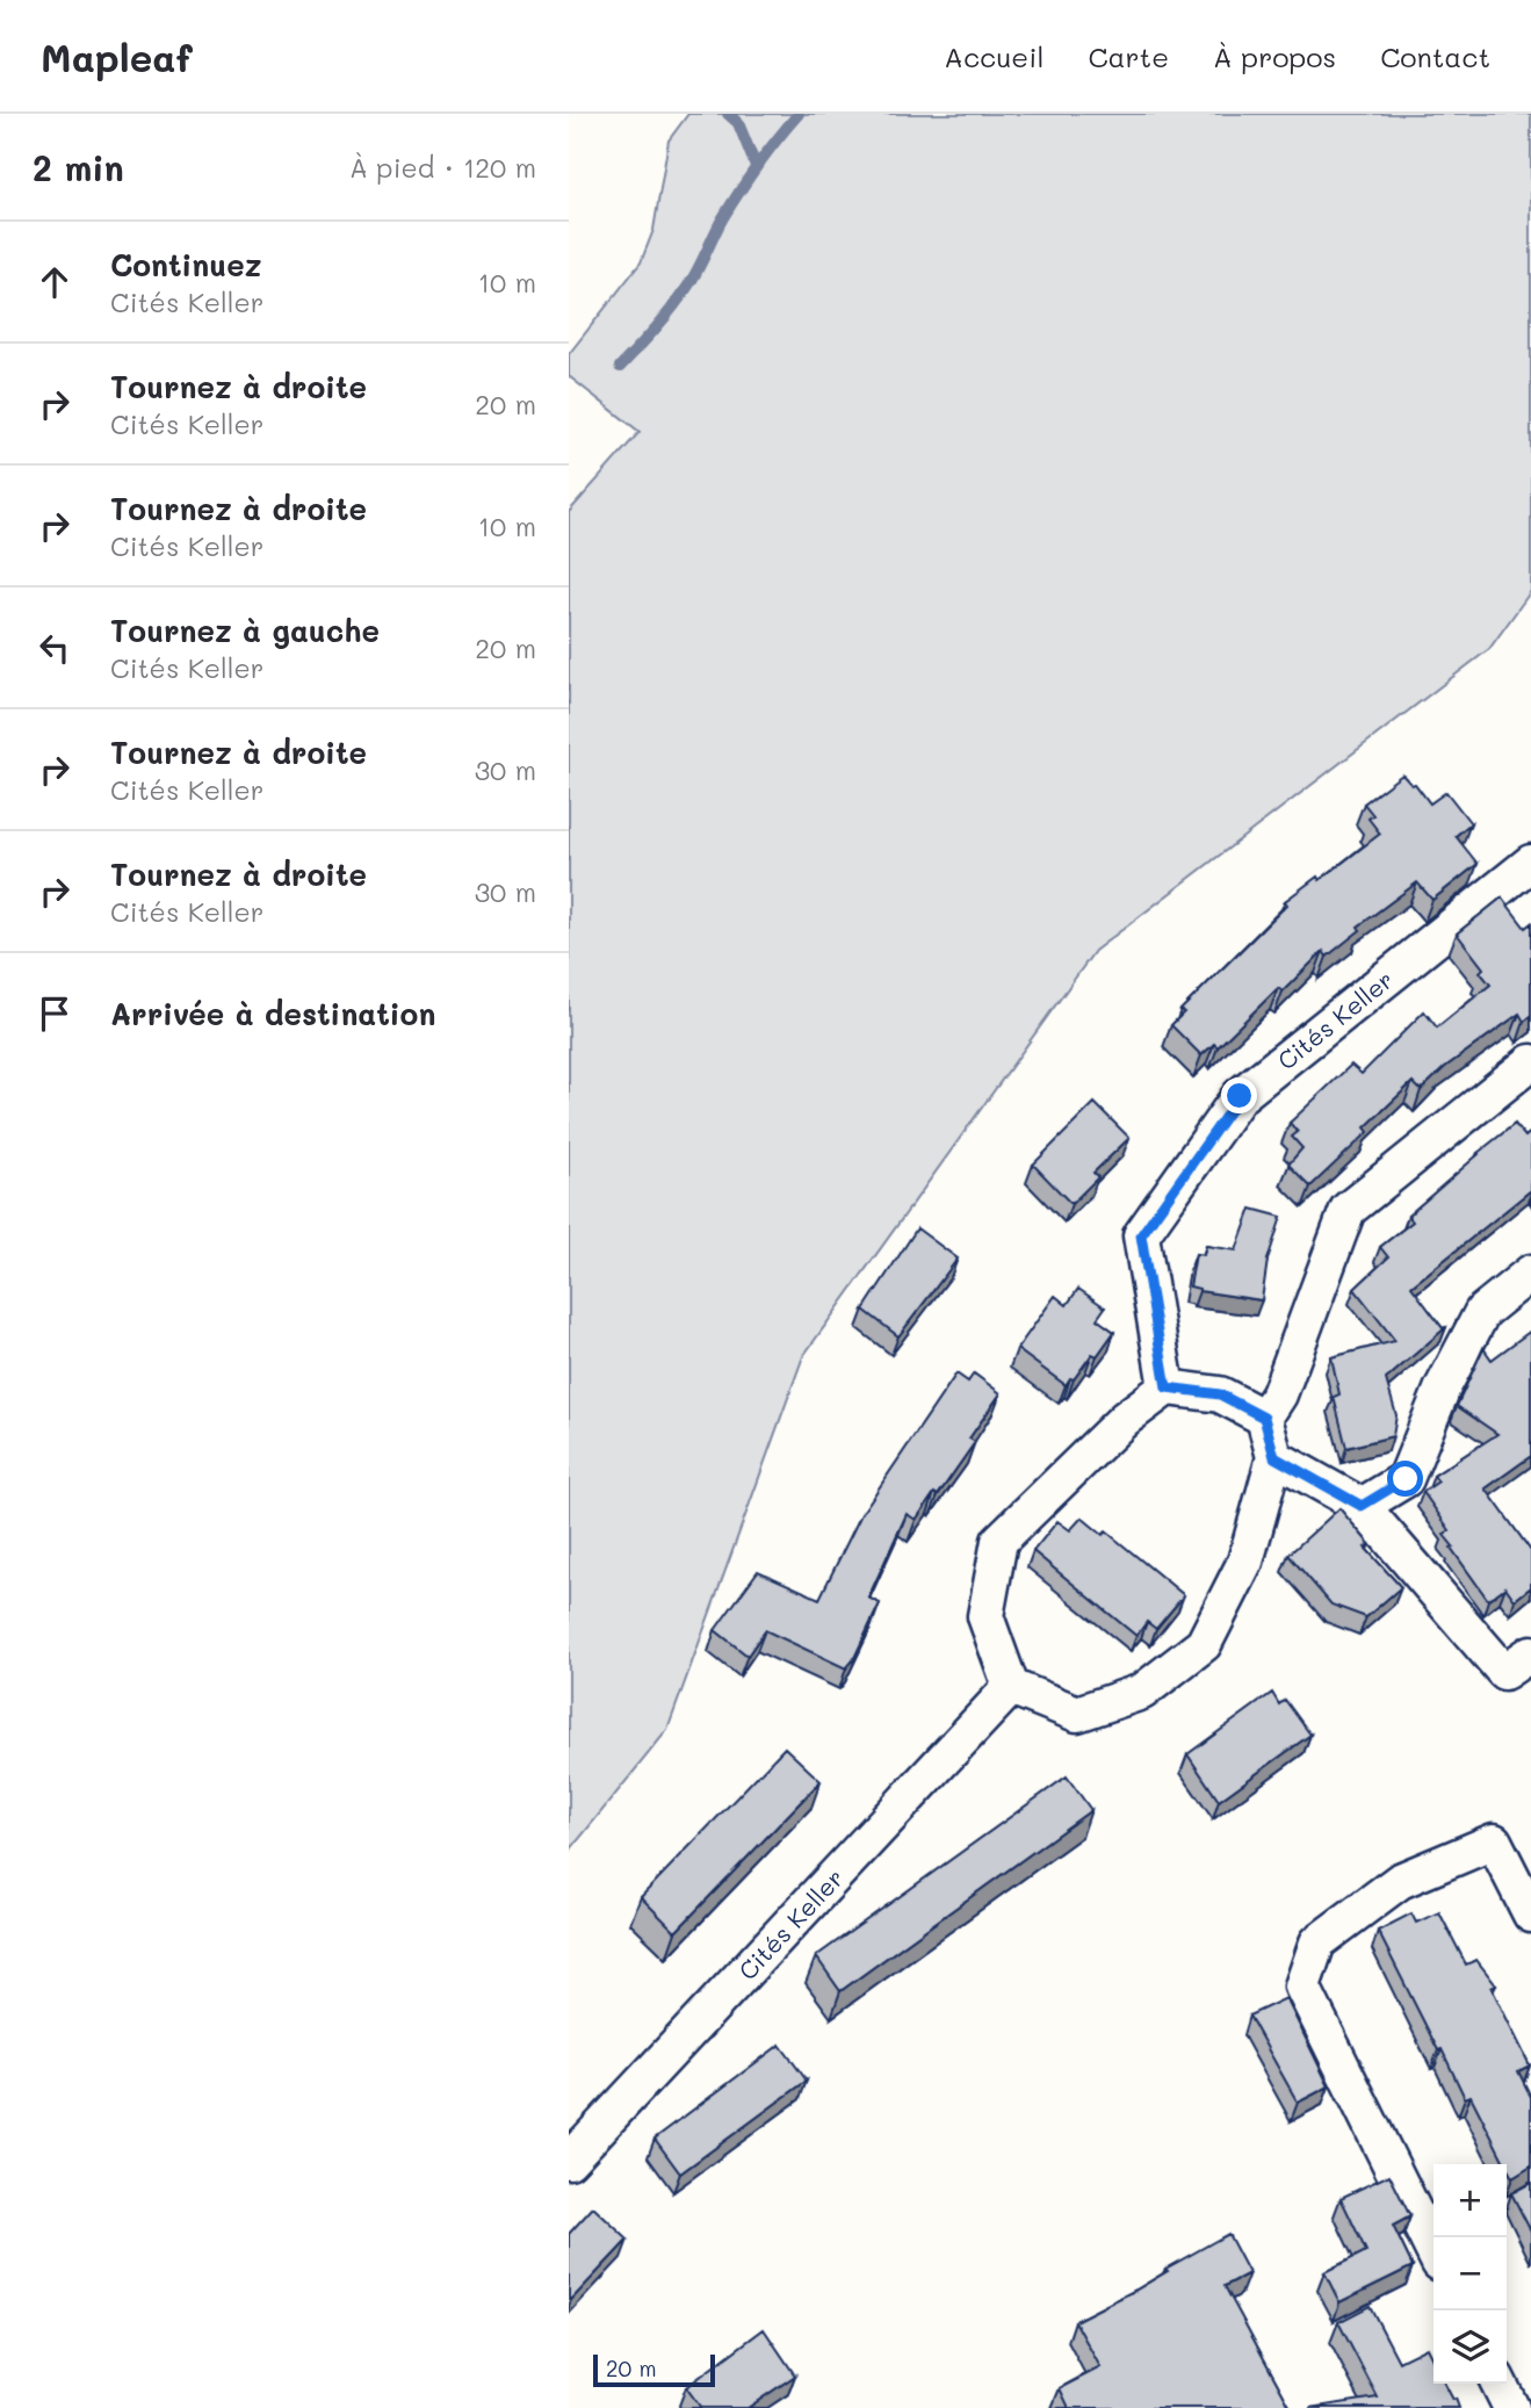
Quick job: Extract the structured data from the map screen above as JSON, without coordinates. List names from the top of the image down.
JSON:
{
  "streets": {
    "street": ["Cités Keller"]
  },
  "scale_bar": "20 m",
  "page": {
    "header": "Mapleaf",
    "nav": [
      "Accueil",
      "Carte",
      "À propos",
      "Contact"
    ],
    "heading": ["2 min", "À pied · 120 m"],
    "list": [
      ["Continuez", "Cités Keller", "10 m"],
      ["Tournez à droite", "Cités Keller", "20 m"],
      ["Tournez à droite", "Cités Keller", "10 m"],
      ["Tournez à gauche", "Cités Keller", "20 m"],
      ["Tournez à droite", "Cités Keller", "30 m"],
      ["Tournez à droite", "Cités Keller", "30 m"],
      "Arrivée à destination"
    ],
    "map_buttons": ["+", "−"],
    "scale": "20 m"
  }
}
